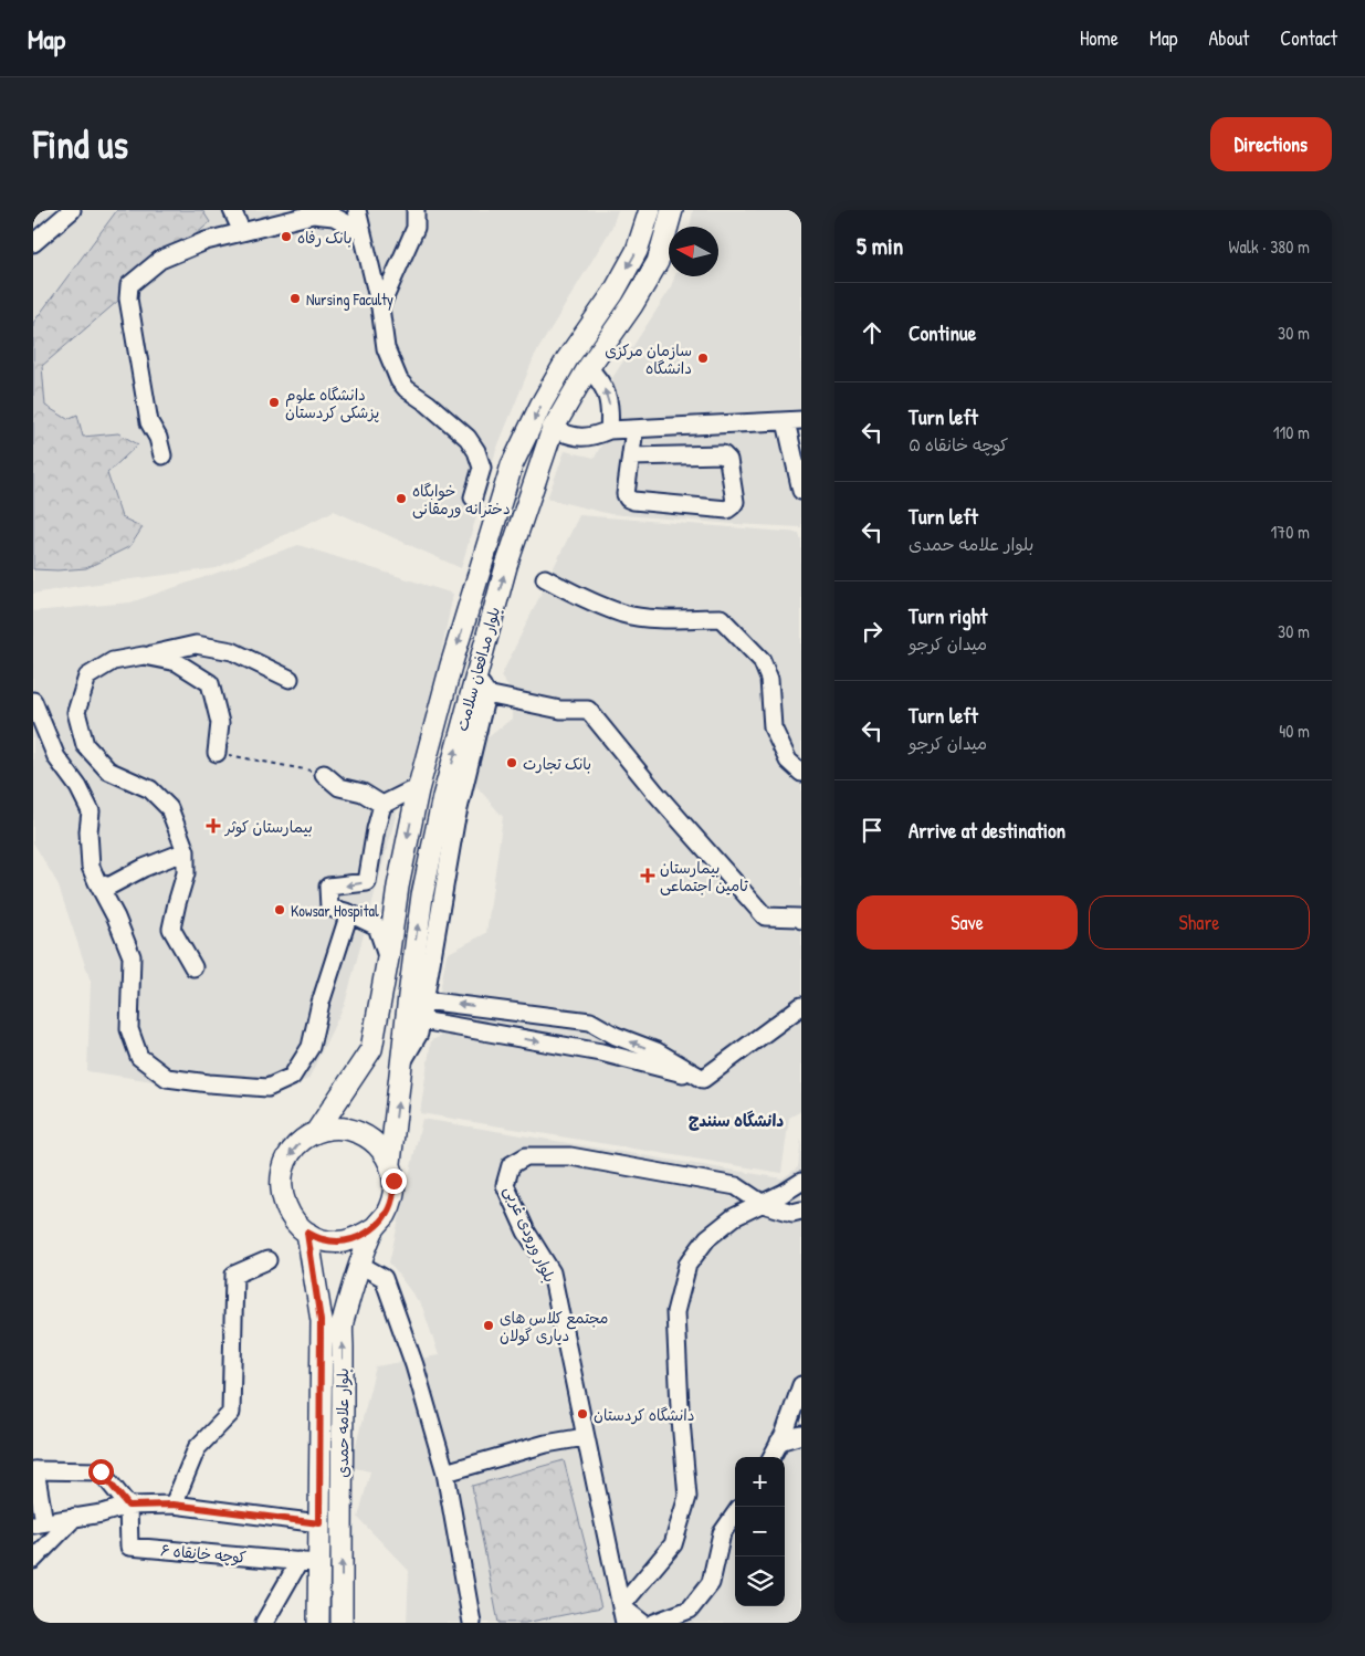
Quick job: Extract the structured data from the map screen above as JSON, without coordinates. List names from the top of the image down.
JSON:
{
  "streets": {
    "main road": ["بلوار مدافعان سلامت", "بلوار علامه حمدی"],
    "street": ["بلوار ورودی غربی", "کوچه خانقاه ۶"]
  },
  "crossings": [
    ["بلوار مدافعان سلامت", "بلوار علامه حمدی"],
    ["بلوار علامه حمدی", "کوچه خانقاه ۶"]
  ],
  "districts": ["دانشگاه سنندج"],
  "places": {
    "other": [
      "بانک رفاه",
      "Nursing Faculty",
      "سازمان مرکزی دانشگاه",
      "دانشگاه علوم پزشکی کردستان",
      "خوابگاه دخترانه ورمقانی",
      "بانک تجارت",
      "Kowsar Hospital",
      "مجتمع کلاس های دیاری گولان",
      "دانشگاه کردستان"
    ],
    "health": ["بیمارستان کوثر", "بیمارستان تامین اجتماعی"]
  },
  "north": "left",
  "page": {
    "header": "Map",
    "nav": [
      "Home",
      "Map",
      "About",
      "Contact"
    ],
    "buttons": [
      "Directions",
      ["Save", "Share"]
    ],
    "title": "Find us",
    "heading": ["5 min", "Walk · 380 m"],
    "list": [
      ["Continue", "30 m"],
      ["Turn left", "کوچه خانقاه ۵", "110 m"],
      ["Turn left", "بلوار علامه حمدی", "170 m"],
      ["Turn right", "میدان کرجو", "30 m"],
      ["Turn left", "میدان کرجو", "40 m"],
      "Arrive at destination"
    ],
    "map_buttons": ["+", "−"]
  }
}
